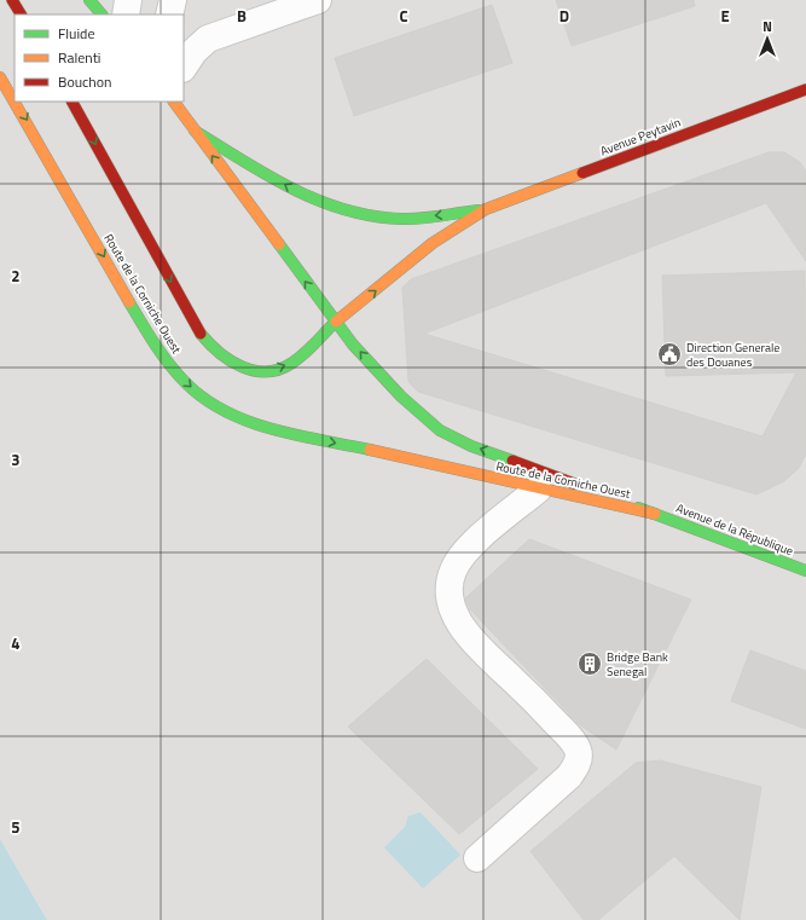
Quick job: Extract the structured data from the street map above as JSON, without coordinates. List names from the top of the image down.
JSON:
{
  "streets": {
    "main road": ["Avenue Peytavin", "Route de la Corniche Ouest", "Avenue de la République"]
  },
  "crossings": [
    ["Route de la Corniche Ouest", "Avenue de la République"]
  ],
  "places": {
    "public building": ["Direction Generale des Douanes"],
    "building": ["Bridge Bank Senegal"]
  },
  "legend": ["Fluide", "Ralenti", "Bouchon"],
  "north": "top",
  "grid": {
    "columns": [
      "B",
      "C",
      "D",
      "E"
    ],
    "rows": [
      "2",
      "3",
      "4",
      "5"
    ]
  }
}
